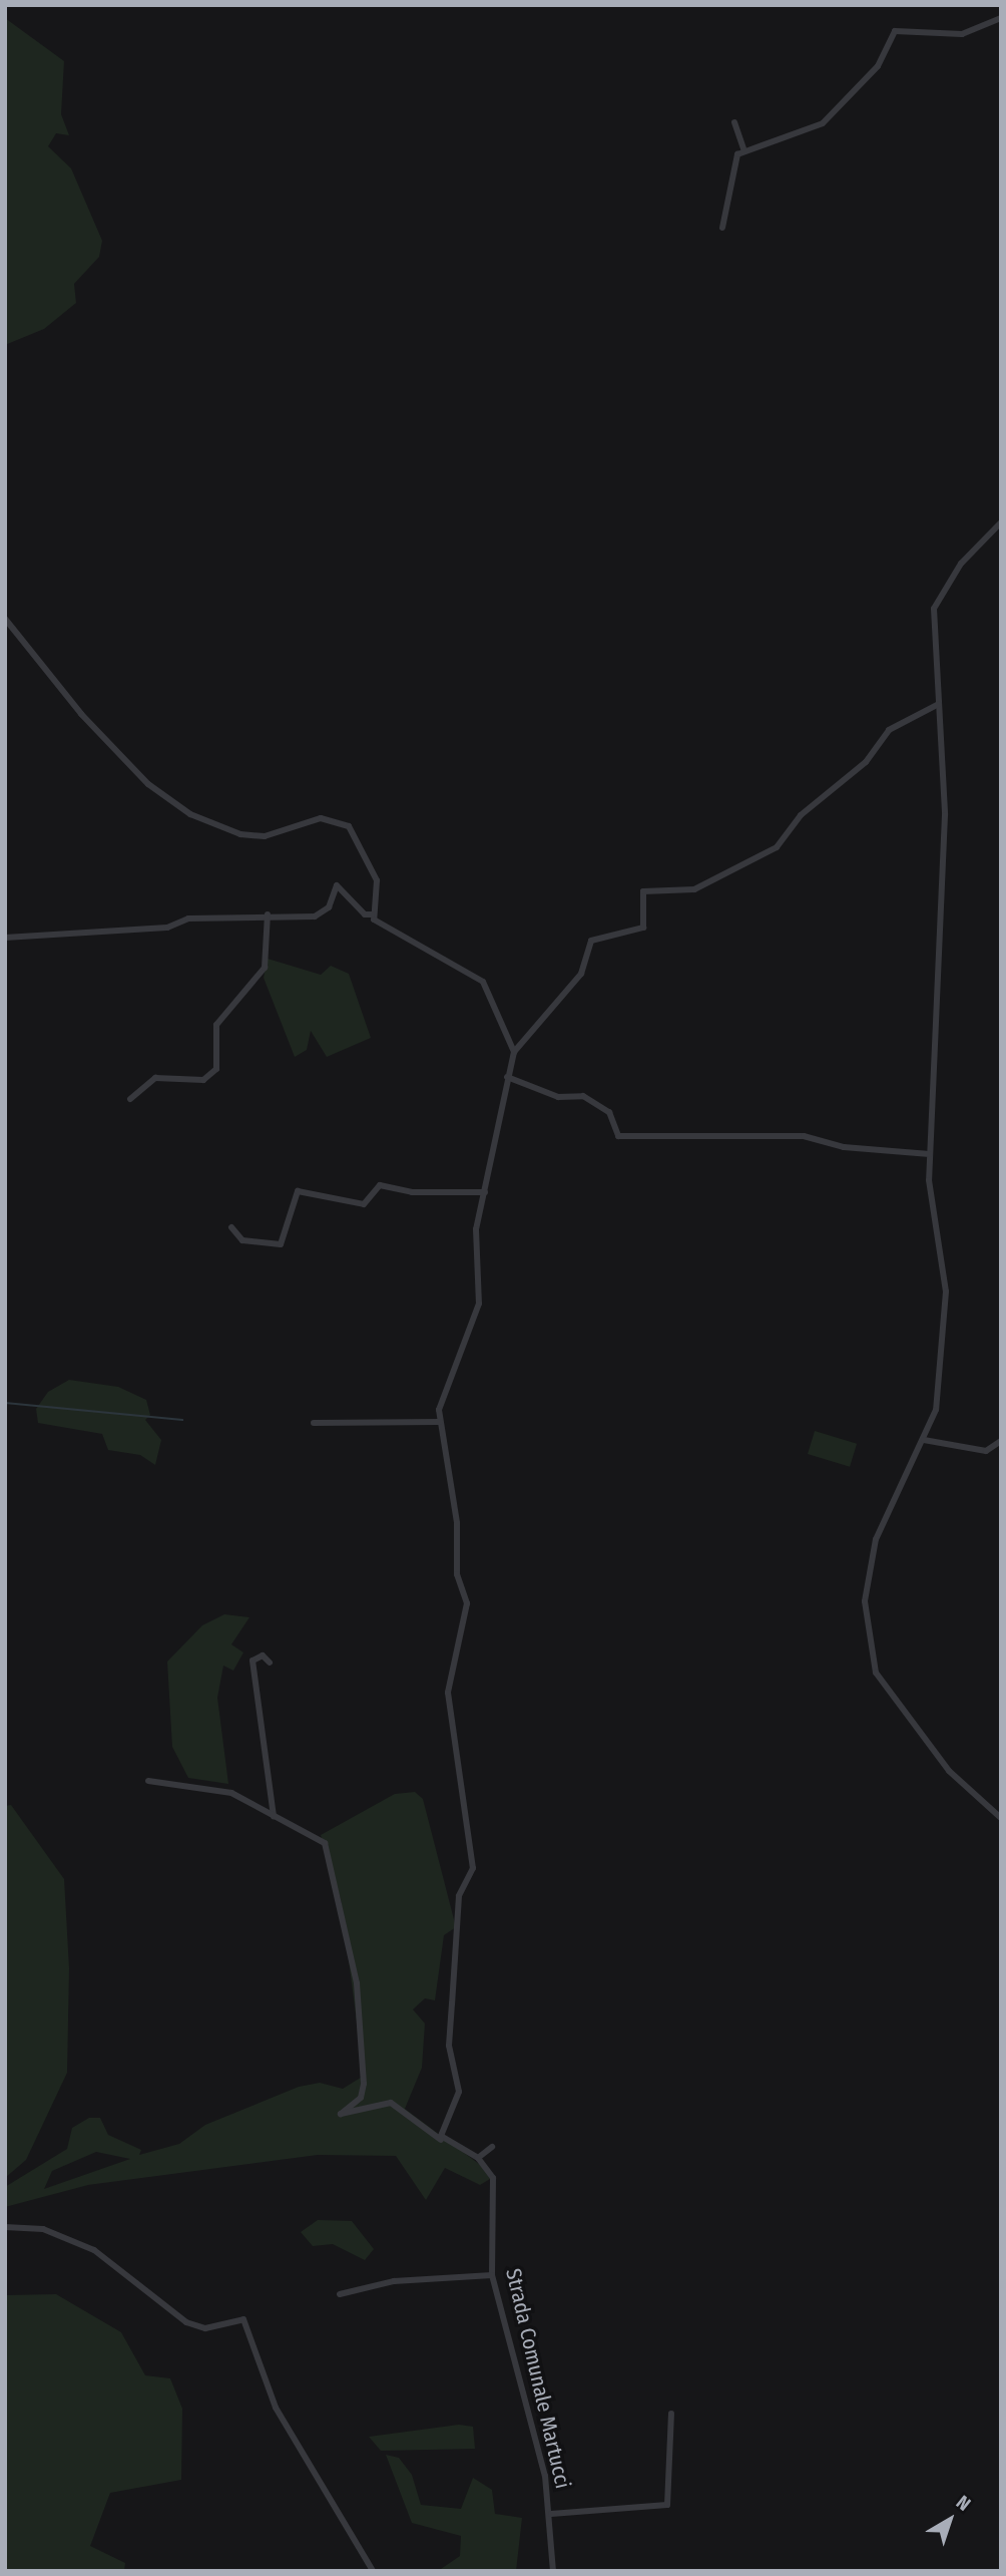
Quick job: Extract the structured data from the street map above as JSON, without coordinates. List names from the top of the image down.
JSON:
{
  "streets": {
    "street": ["Strada Comunale Martucci"]
  },
  "north": "top right"
}
